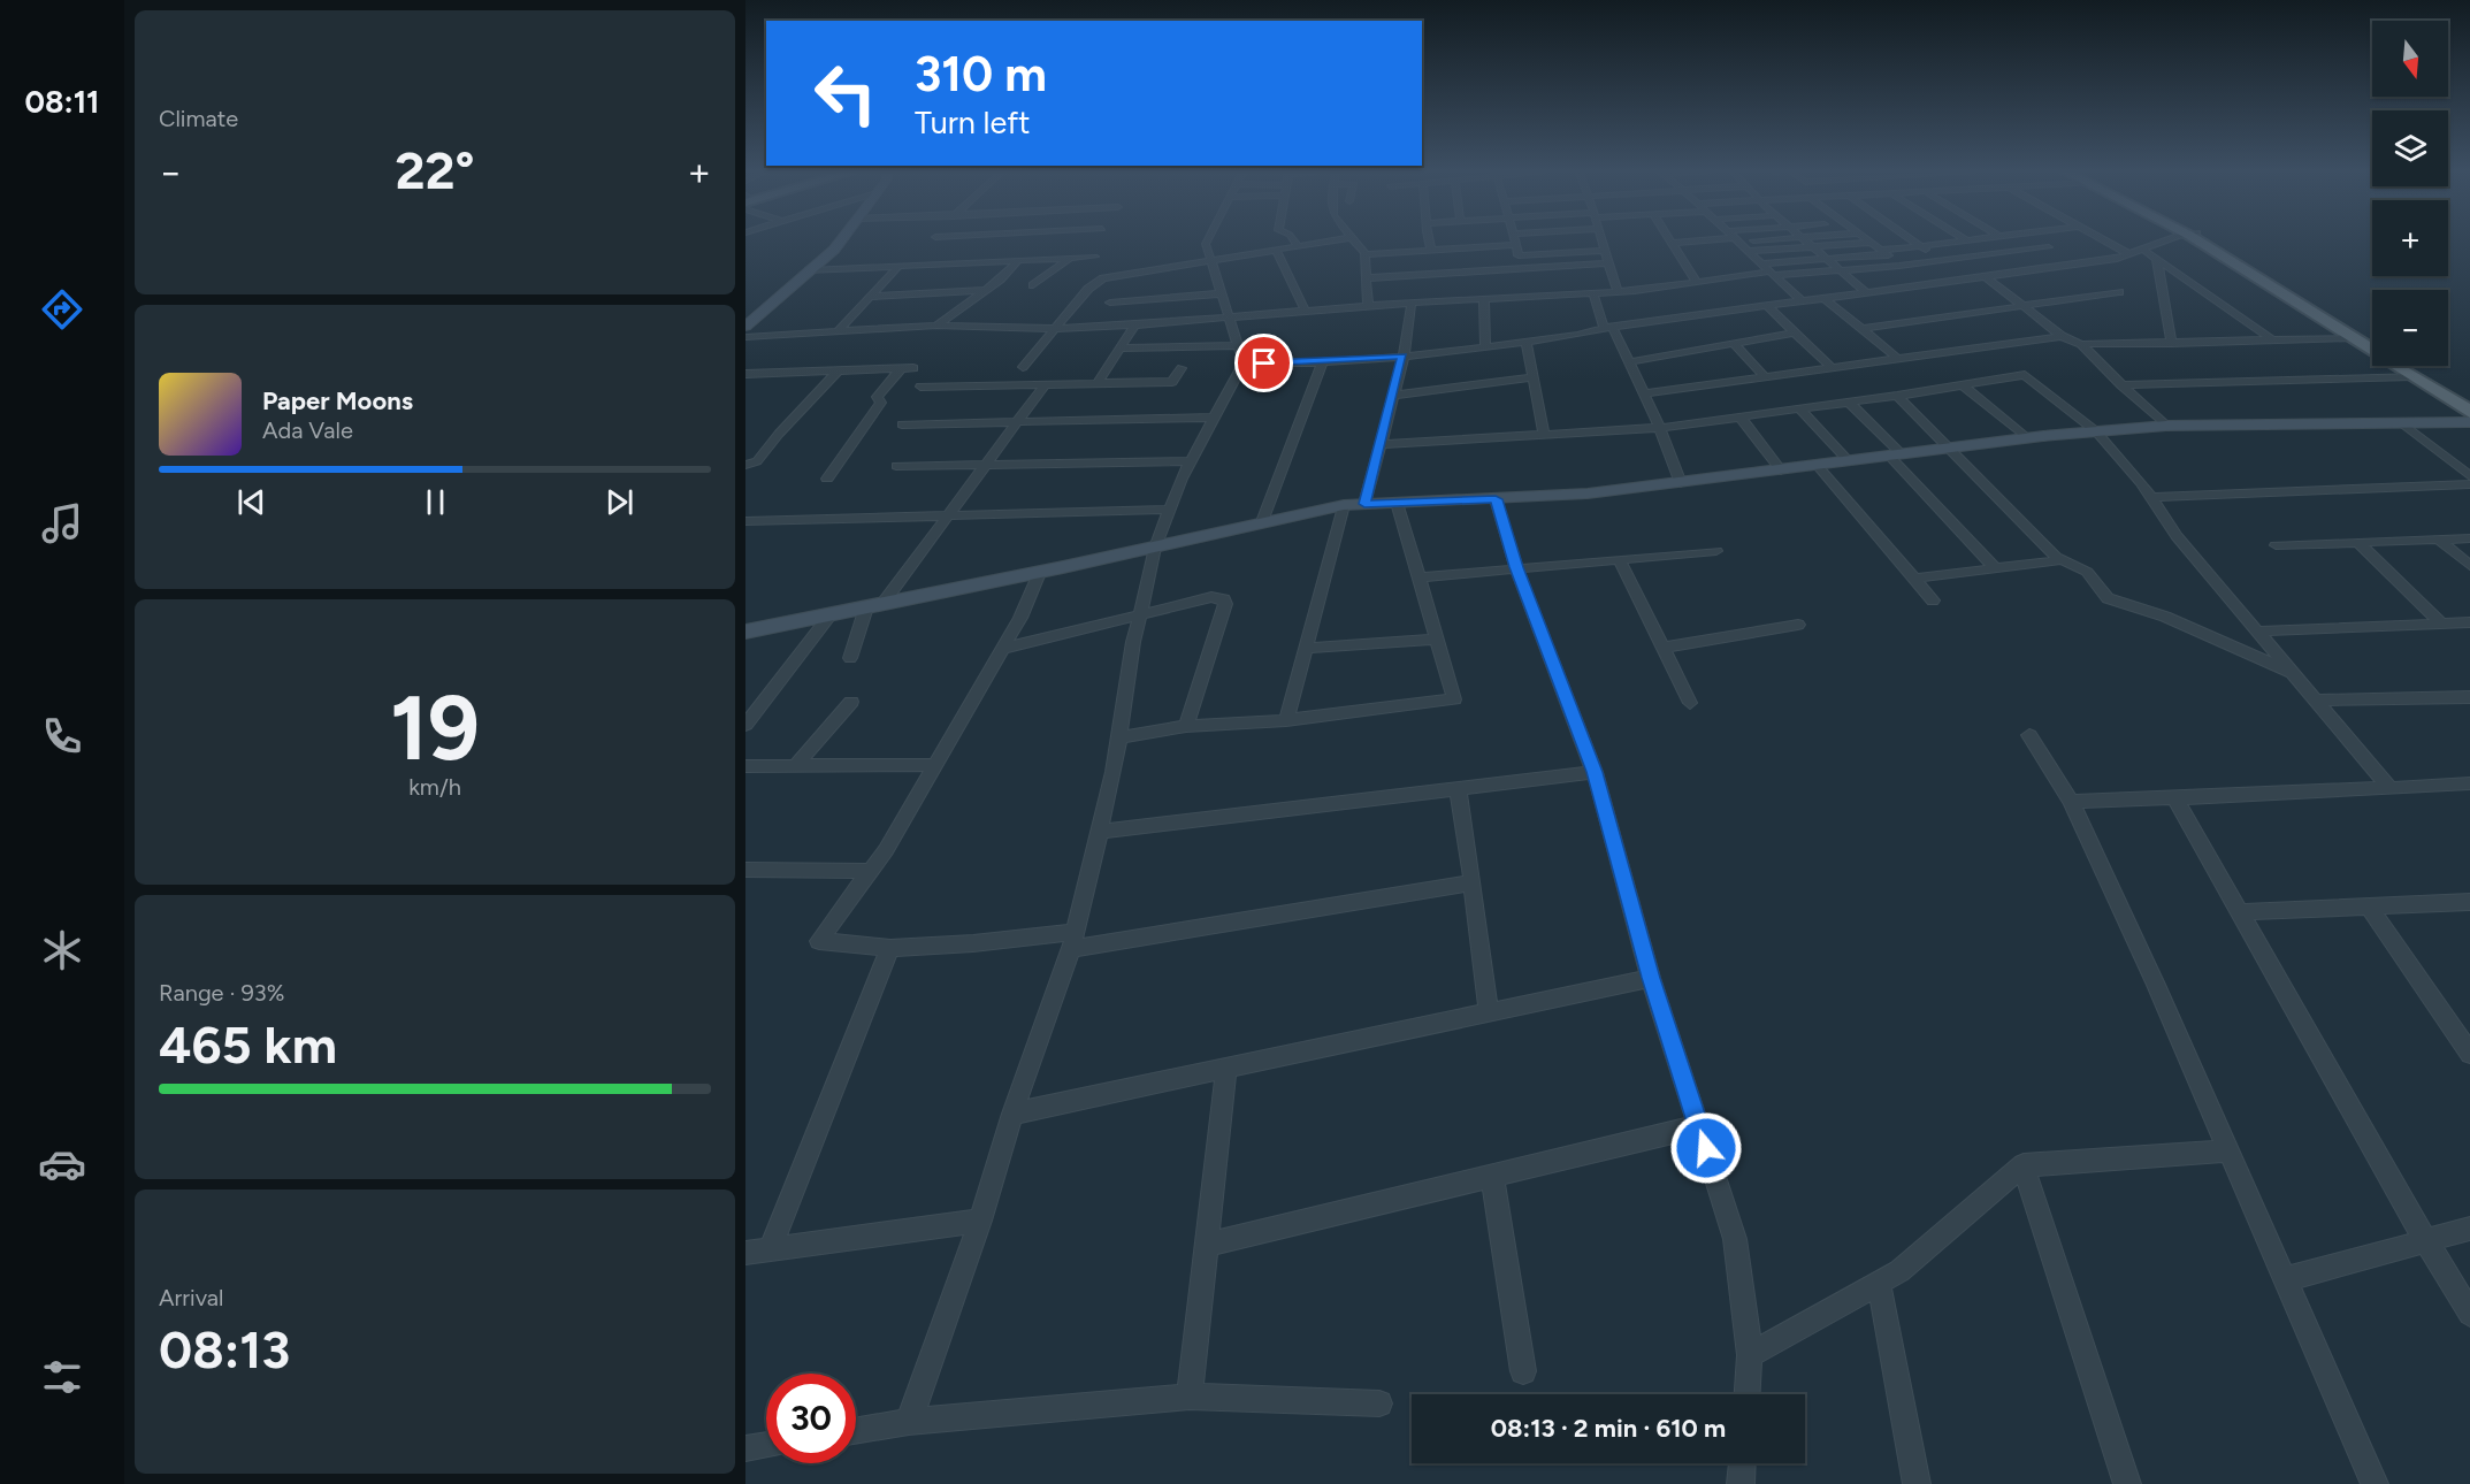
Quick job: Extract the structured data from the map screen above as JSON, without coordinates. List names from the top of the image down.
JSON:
{
  "north": "bottom",
  "page": {
    "tabs": "08:11",
    "tile": [
      "Climate",
      ["19", "km/h"],
      ["Range · 93%", "465 km"],
      ["Arrival", "08:13"]
    ],
    "map_buttons": ["+", "−"],
    "turn": ["310 m", "Turn left"],
    "heat": ["−", "22°", "+"],
    "song": ["Paper Moons", "Ada Vale"],
    "limit": "30",
    "trip": "08:13 · 2 min · 610 m"
  }
}
